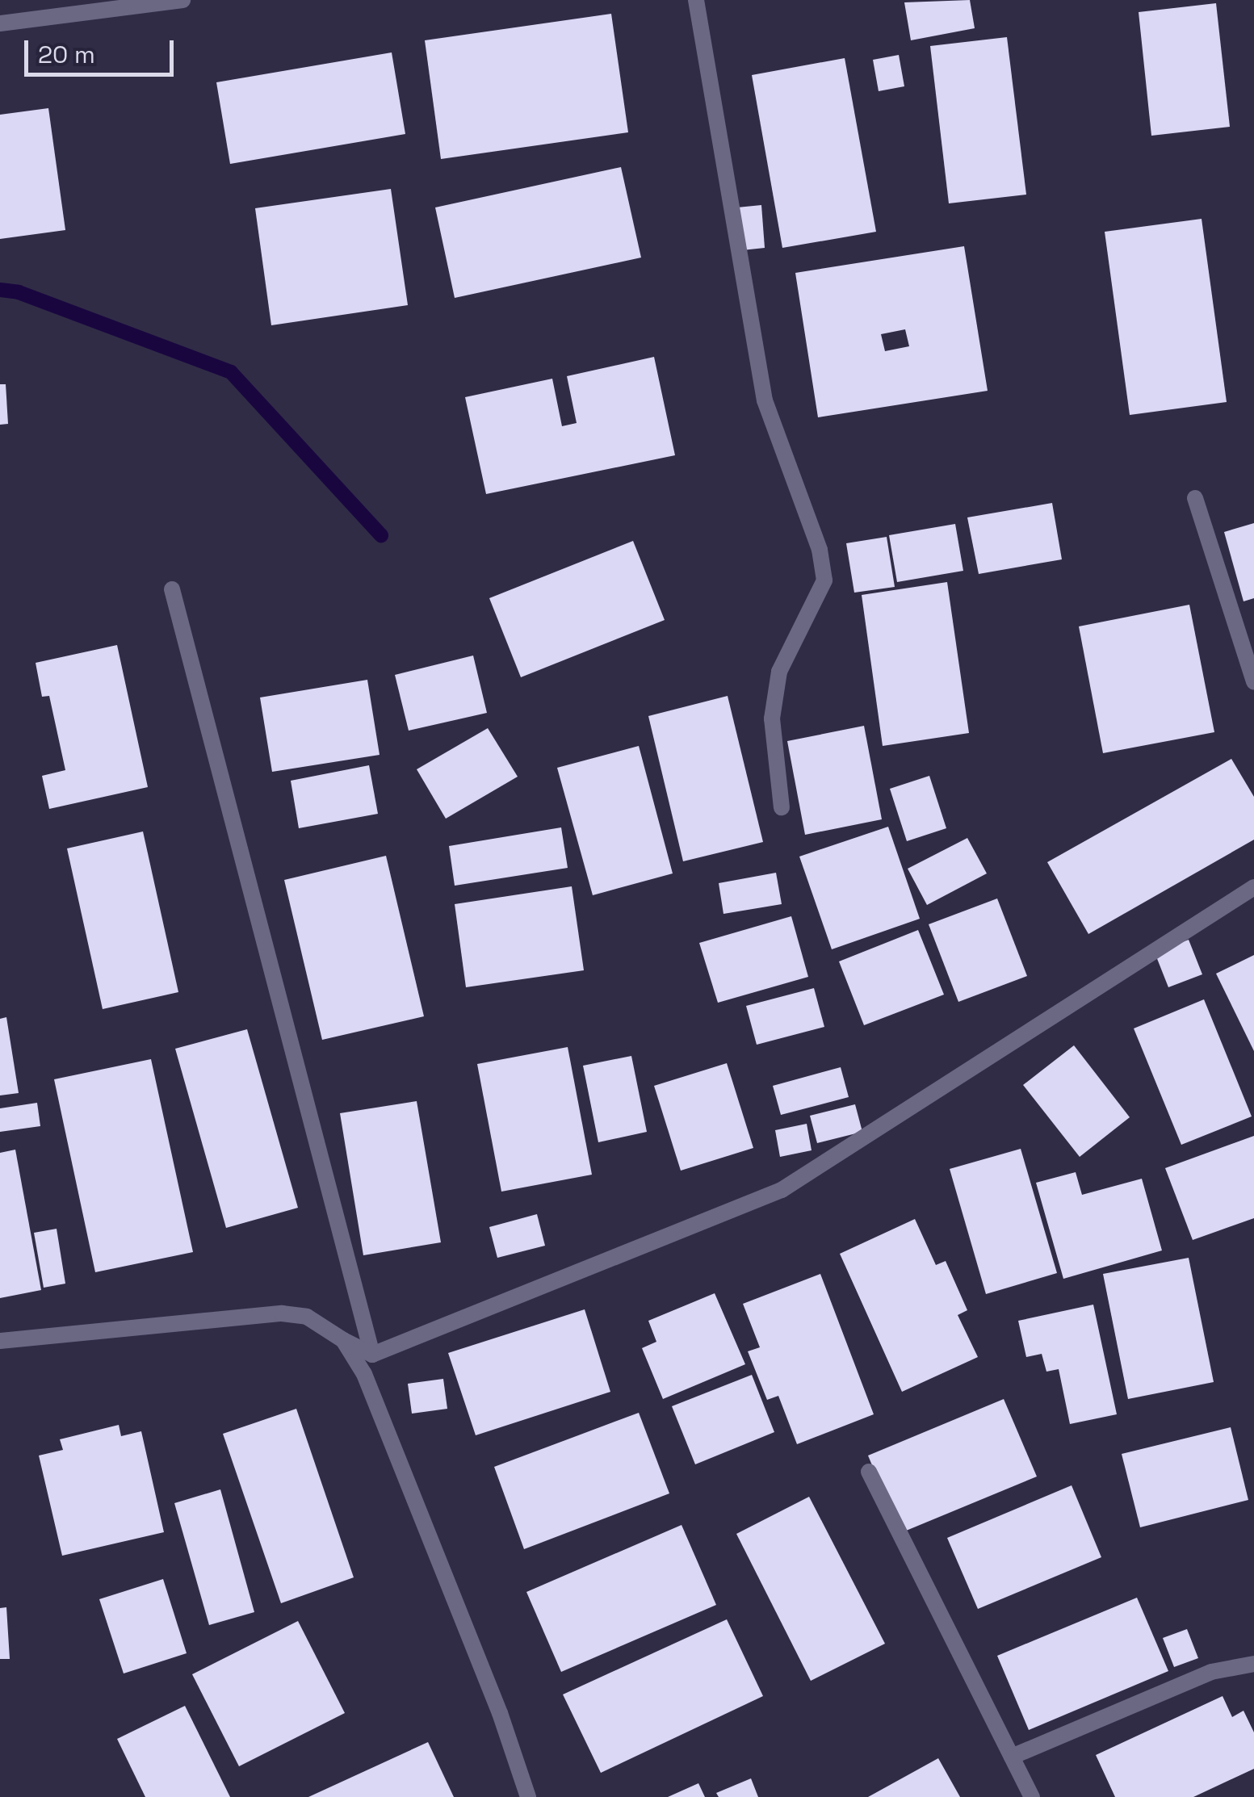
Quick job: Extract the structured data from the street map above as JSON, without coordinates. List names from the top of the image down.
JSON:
{
  "scale_bar": "20 m"
}
